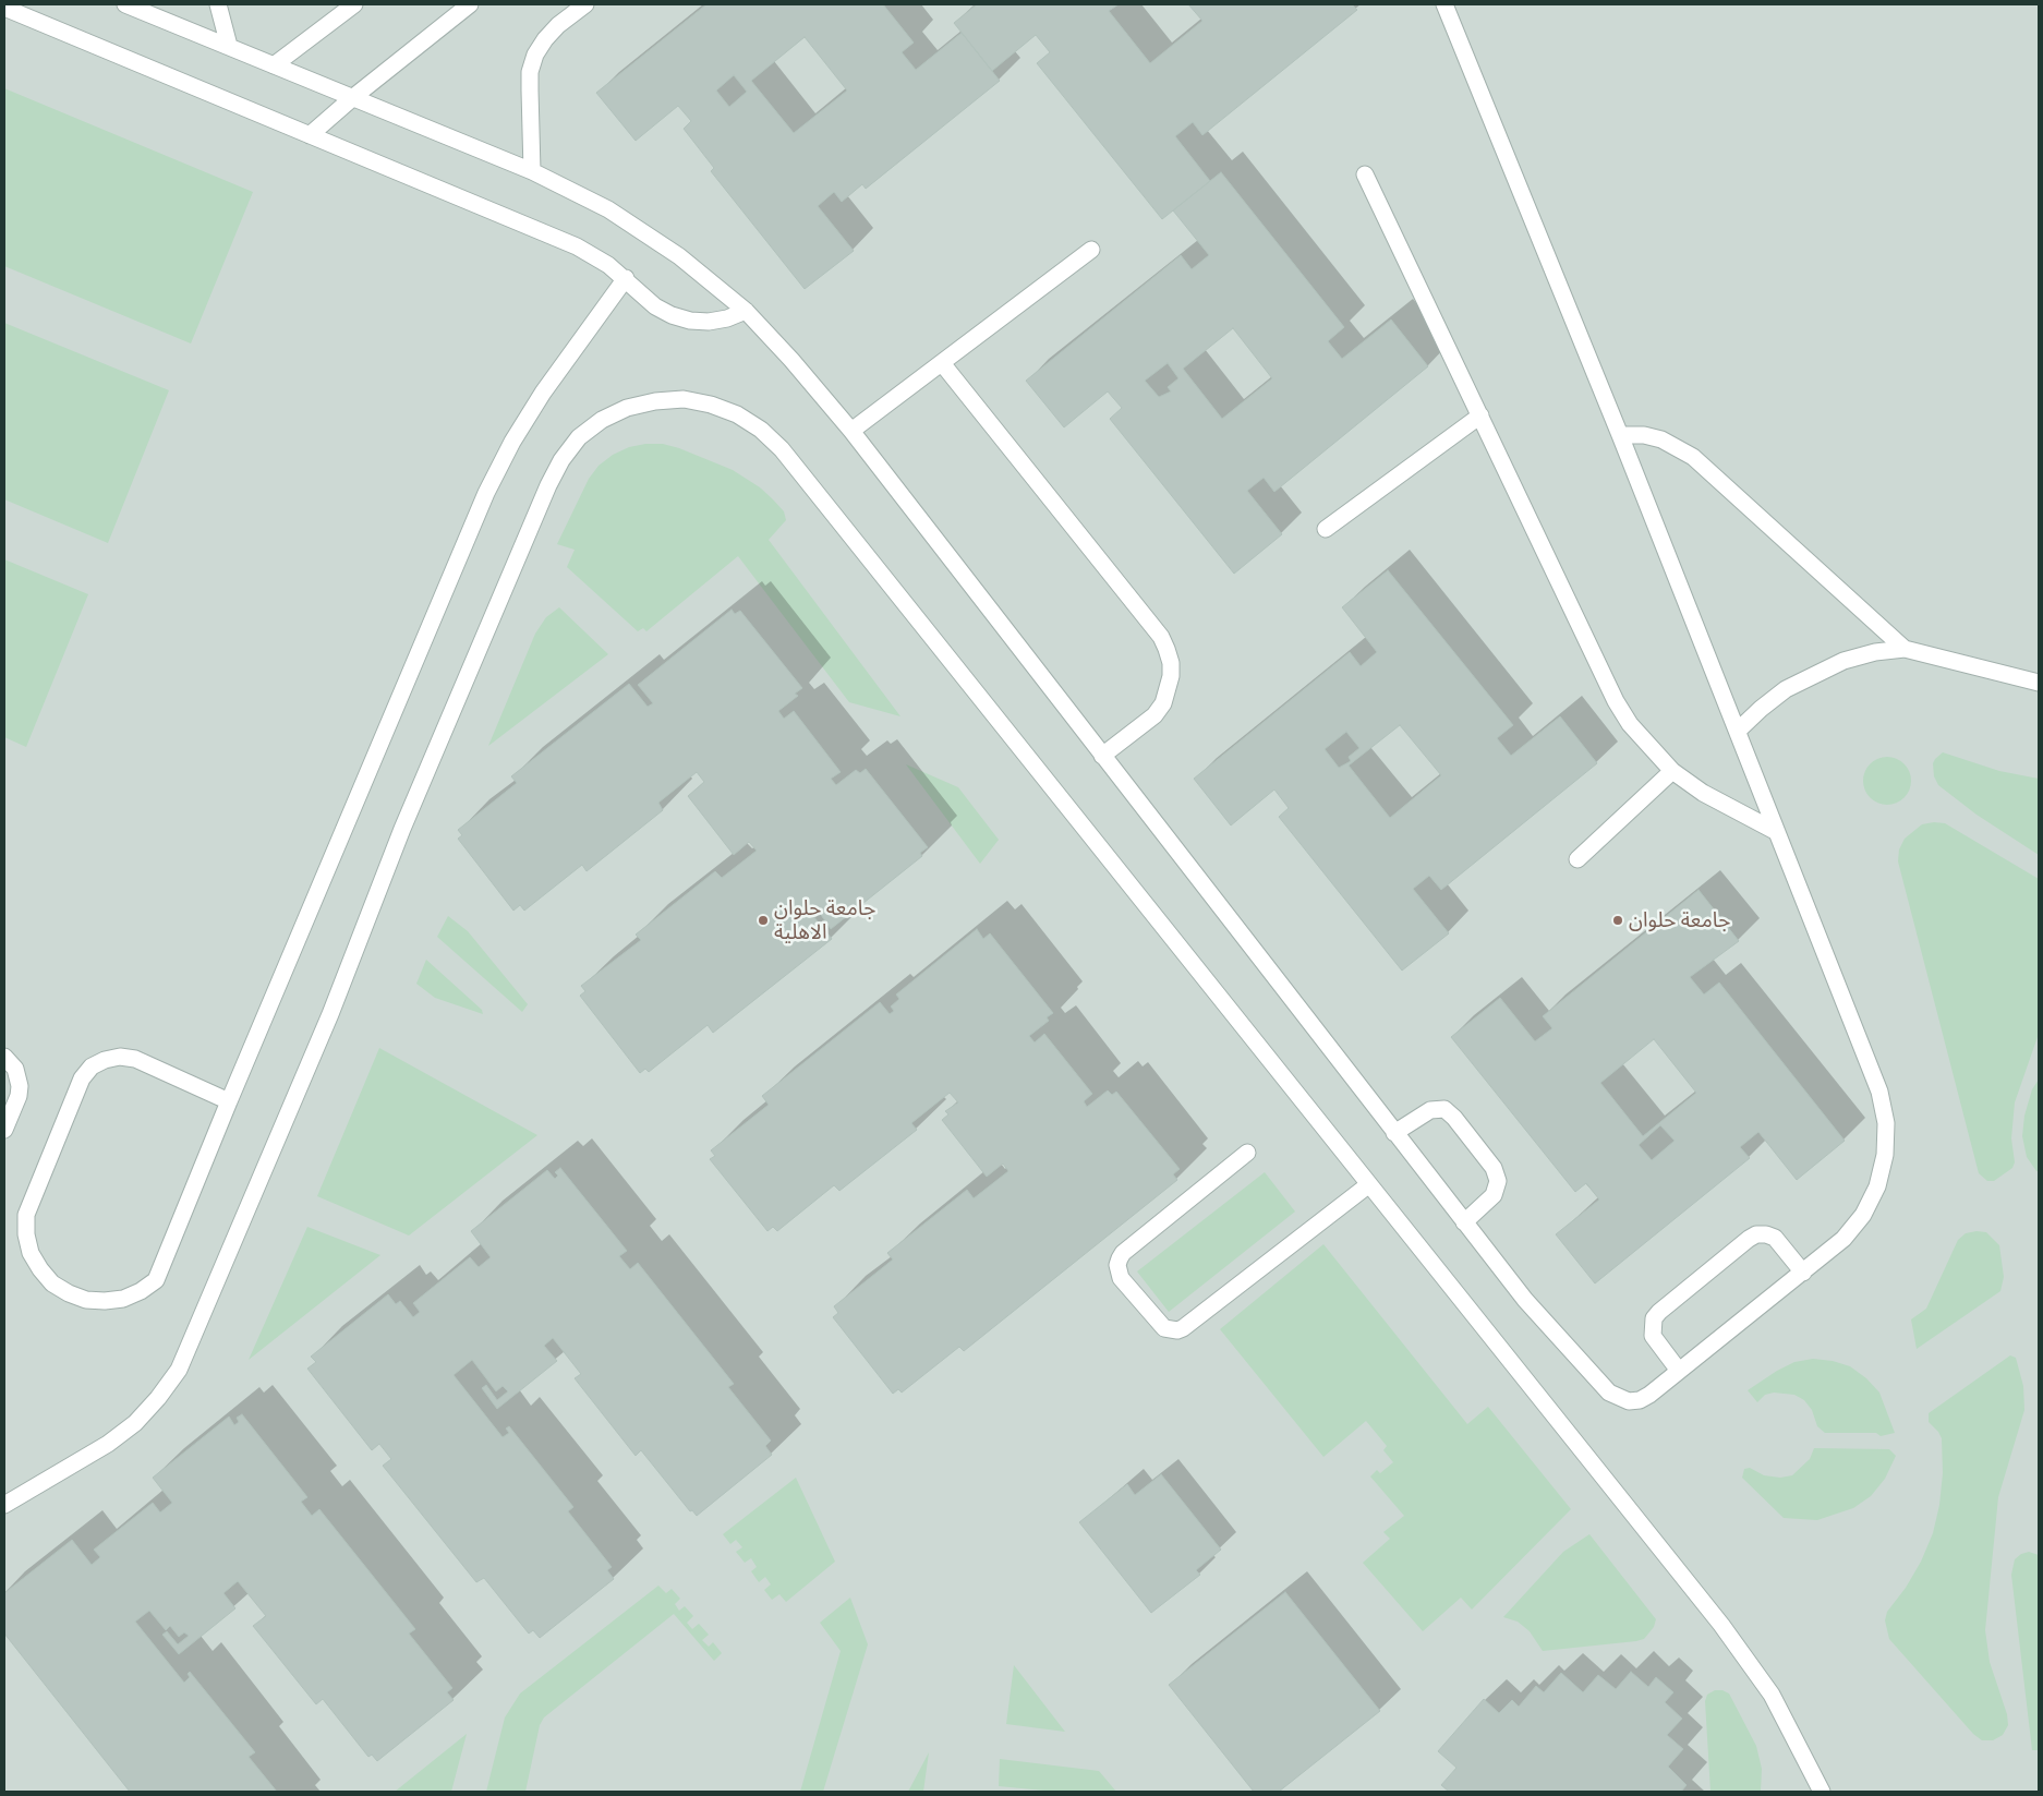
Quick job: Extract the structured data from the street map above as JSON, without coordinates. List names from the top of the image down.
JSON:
{
  "places": ["جامعة حلوان الاهلية", "جامعة حلوان"]
}
